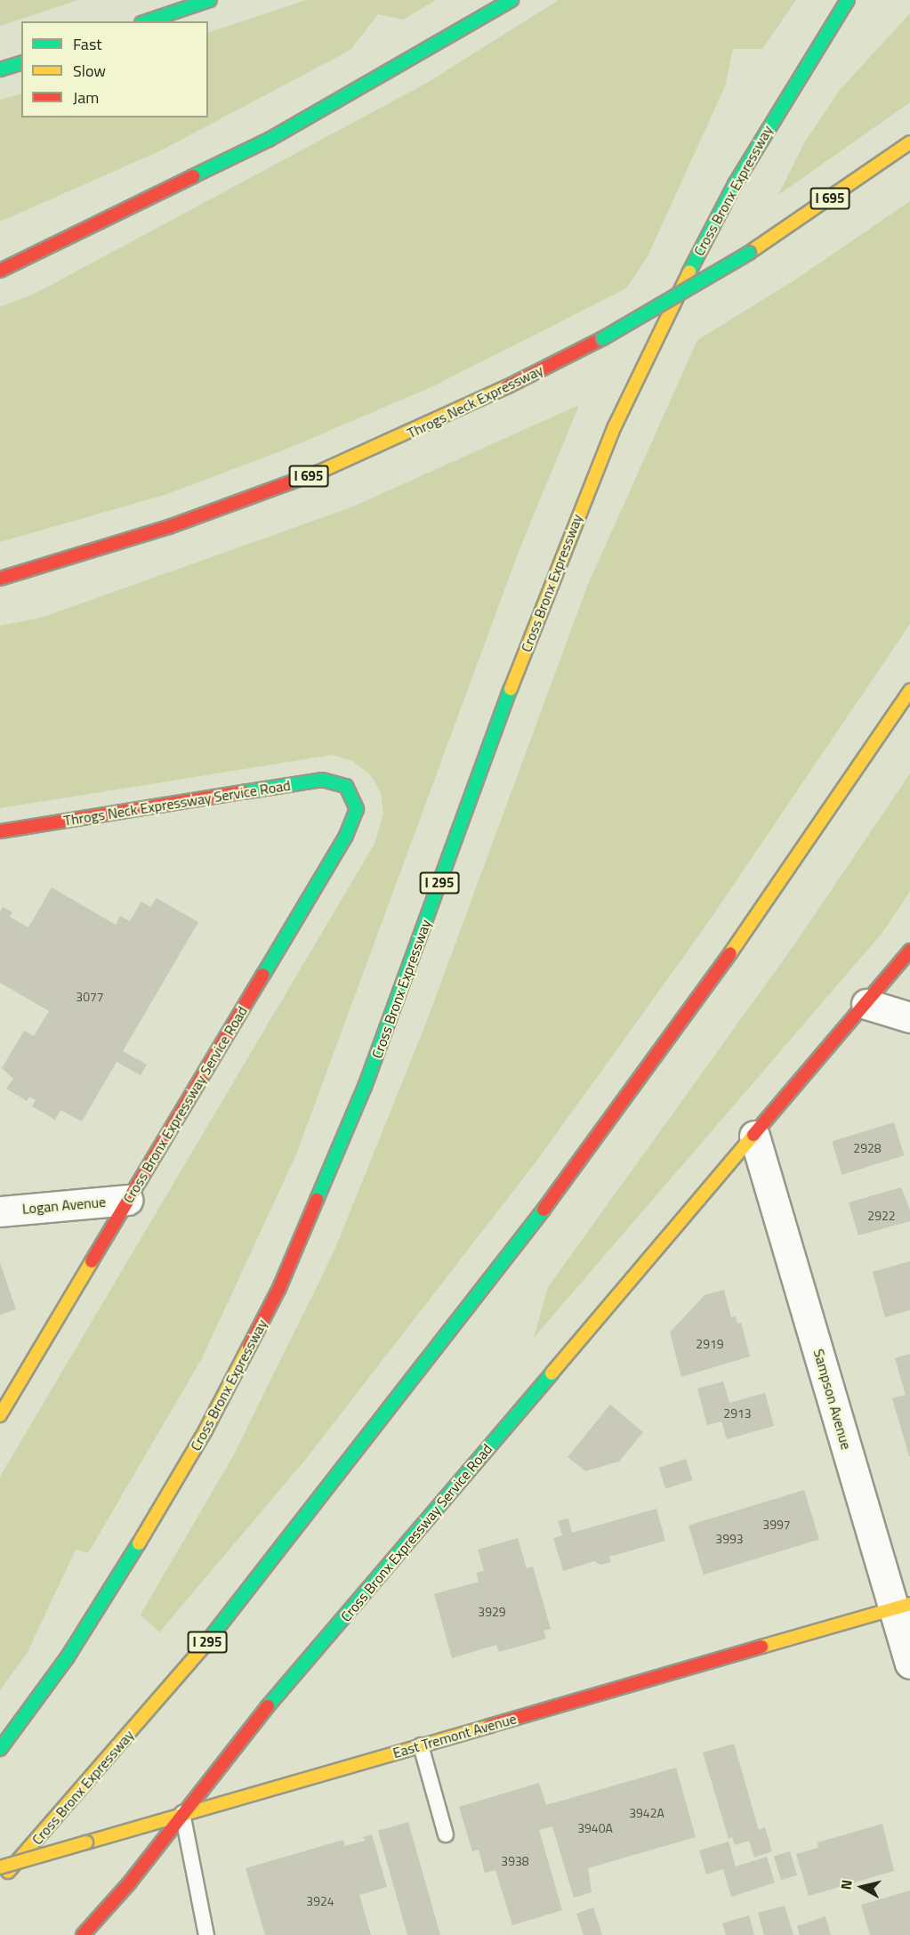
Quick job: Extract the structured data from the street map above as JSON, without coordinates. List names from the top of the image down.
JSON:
{
  "streets": {
    "main road": [
      "Cross Bronx Expressway",
      "I 695",
      "Throgs Neck Expressway",
      "Throgs Neck Expressway Service Road",
      "I 295",
      "Cross Bronx Expressway Service Road",
      "East Tremont Avenue"
    ],
    "street": ["Logan Avenue", "Sampson Avenue"]
  },
  "crossings": [
    ["Throgs Neck Expressway Service Road", "Cross Bronx Expressway Service Road"],
    ["Cross Bronx Expressway Service Road", "Logan Avenue"],
    ["Cross Bronx Expressway Service Road", "Sampson Avenue"],
    ["Cross Bronx Expressway Service Road", "East Tremont Avenue"],
    ["Sampson Avenue", "East Tremont Avenue"]
  ],
  "house_numbers": [
    "3077",
    "2928",
    "2922",
    "2919",
    "2913",
    "3997",
    "3993",
    "3929",
    "3942A",
    "3940A",
    "3938",
    "3924"
  ],
  "legend": ["Fast", "Slow", "Jam"],
  "north": "left"
}
